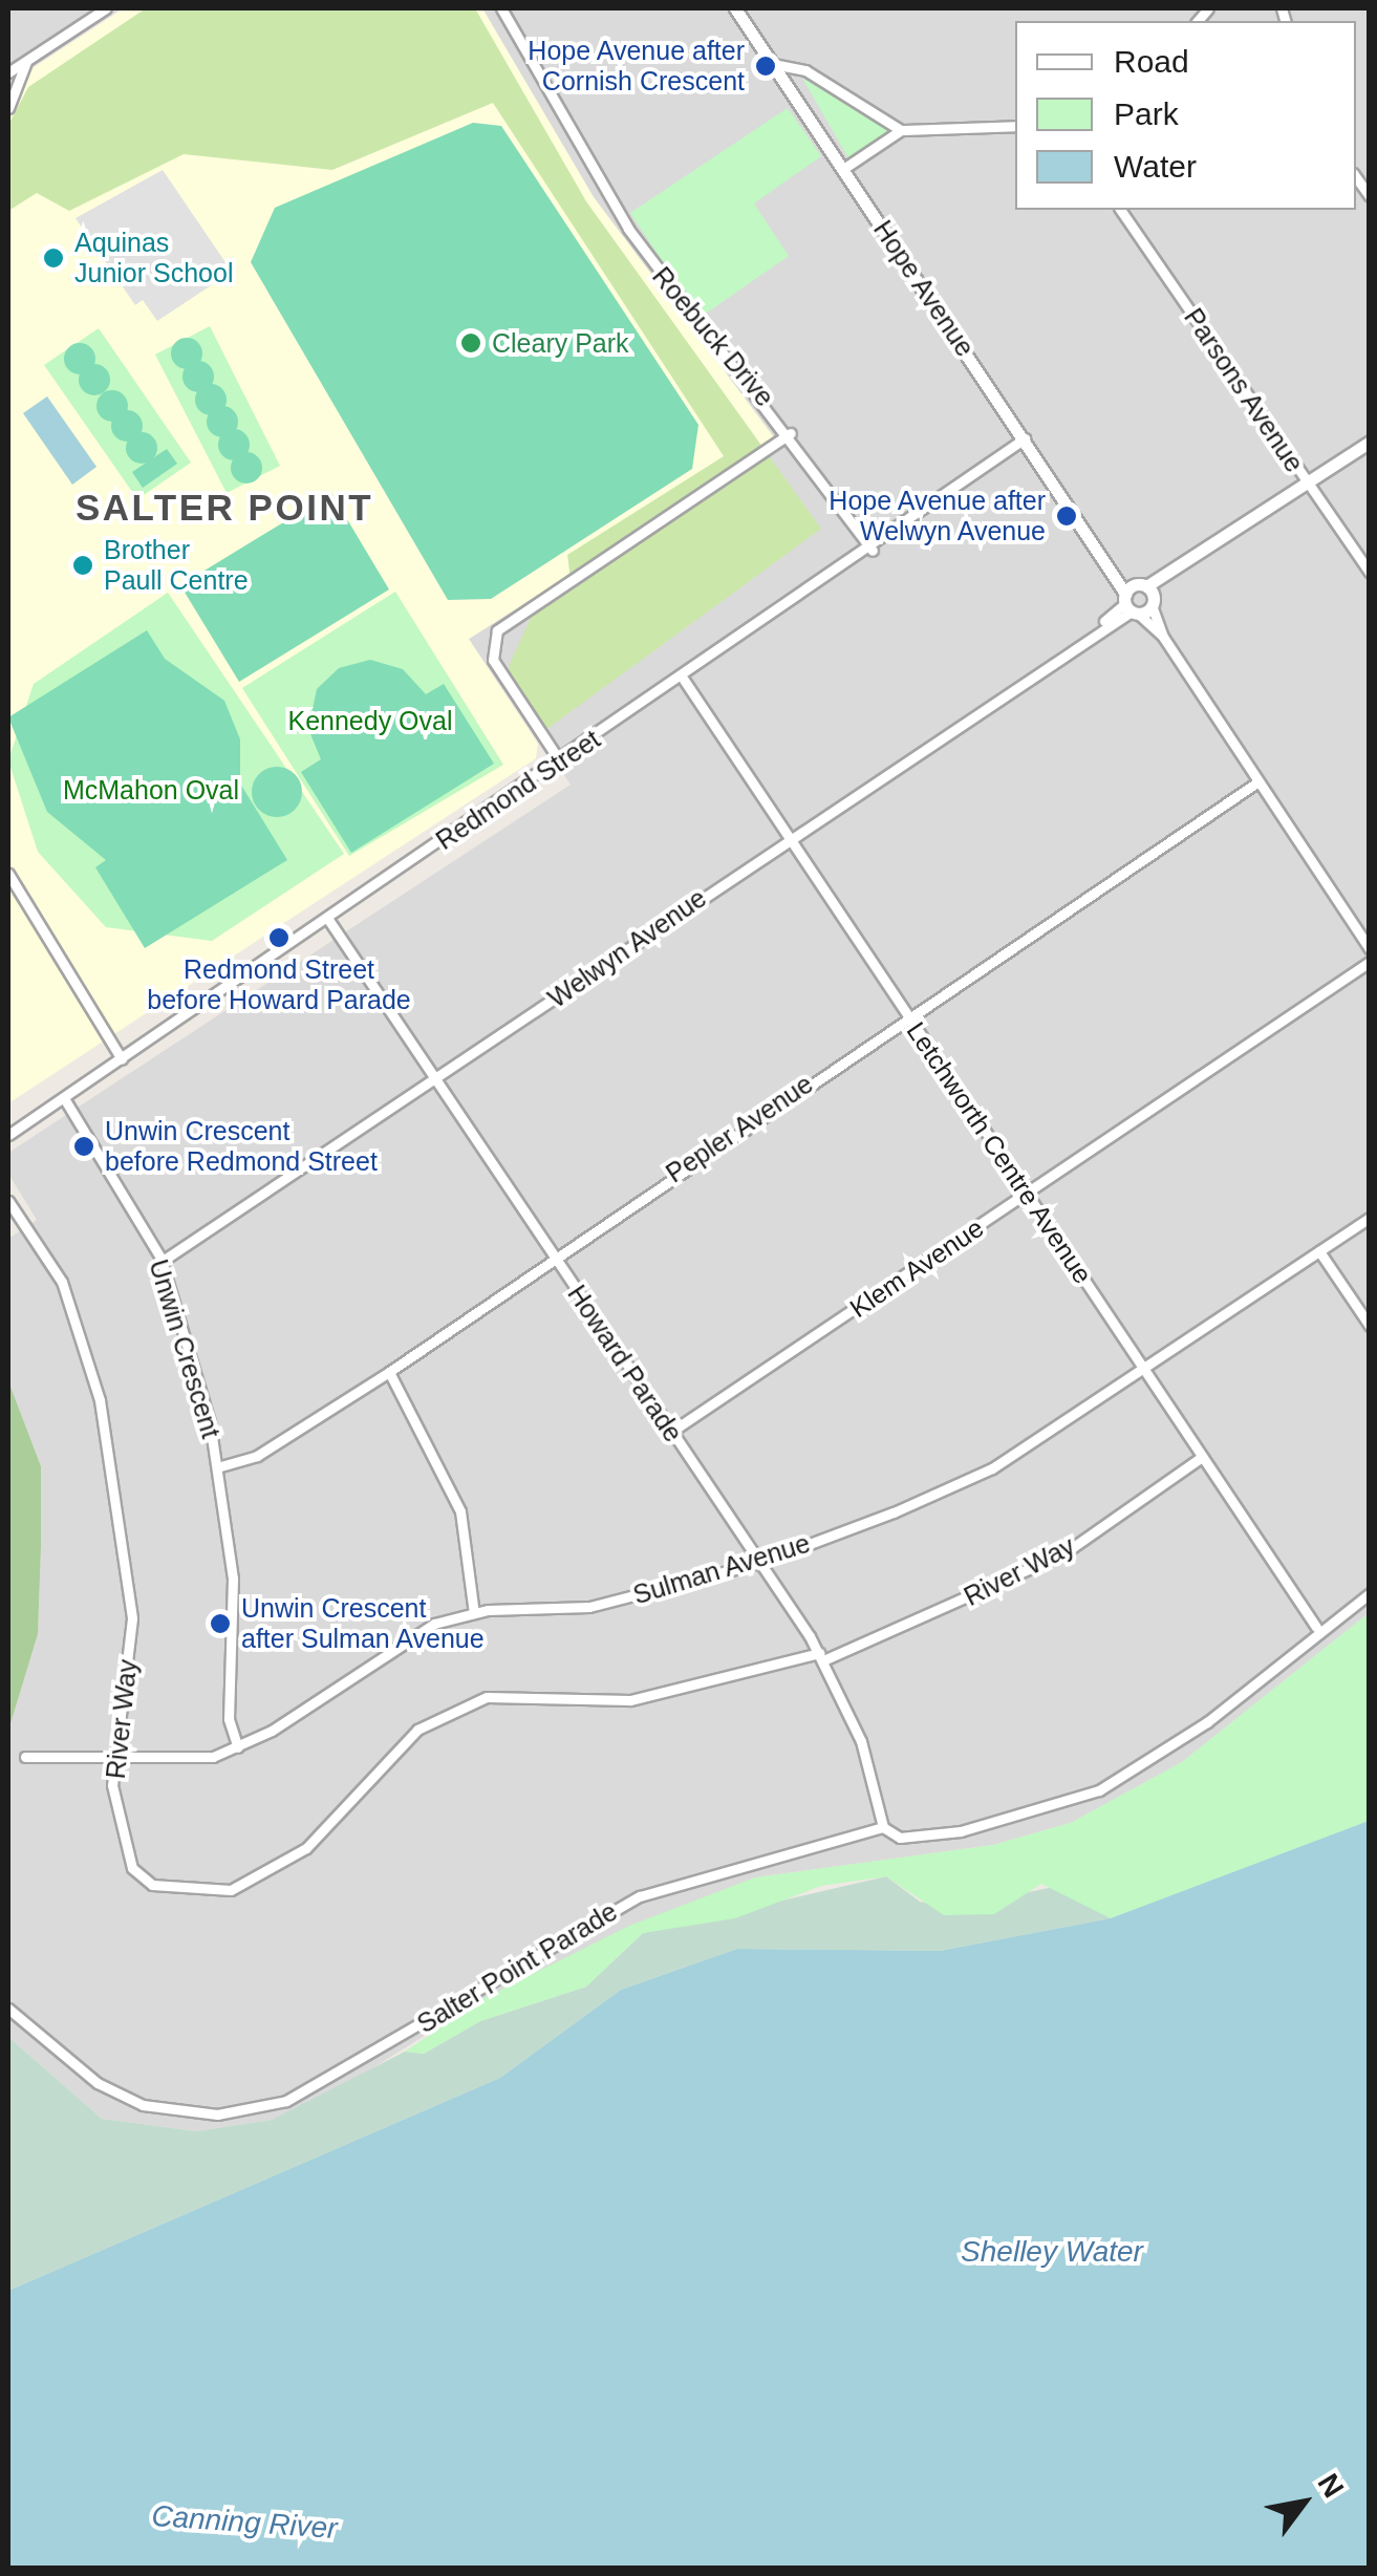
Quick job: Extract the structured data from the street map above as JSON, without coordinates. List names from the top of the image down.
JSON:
{
  "streets": {
    "street": [
      "Hope Avenue",
      "Roebuck Drive",
      "Parsons Avenue",
      "Redmond Street",
      "Welwyn Avenue",
      "Pepler Avenue",
      "Letchworth Centre Avenue",
      "Klem Avenue",
      "Unwin Crescent",
      "Howard Parade",
      "Sulman Avenue",
      "River Way",
      "Salter Point Parade"
    ]
  },
  "crossings": [
    ["Hope Avenue", "Redmond Street"],
    ["Hope Avenue", "Welwyn Avenue"],
    ["Hope Avenue", "Pepler Avenue"],
    ["Roebuck Drive", "Redmond Street"],
    ["Parsons Avenue", "Welwyn Avenue"],
    ["Redmond Street", "Letchworth Centre Avenue"],
    ["Redmond Street", "Unwin Crescent"],
    ["Redmond Street", "Howard Parade"],
    ["Welwyn Avenue", "Letchworth Centre Avenue"],
    ["Welwyn Avenue", "Unwin Crescent"],
    ["Welwyn Avenue", "Howard Parade"],
    ["Pepler Avenue", "Letchworth Centre Avenue"],
    ["Pepler Avenue", "Unwin Crescent"],
    ["Pepler Avenue", "Howard Parade"],
    ["Letchworth Centre Avenue", "Klem Avenue"],
    ["Letchworth Centre Avenue", "Sulman Avenue"],
    ["Letchworth Centre Avenue", "River Way"],
    ["Letchworth Centre Avenue", "Salter Point Parade"],
    ["Klem Avenue", "Howard Parade"],
    ["Unwin Crescent", "Sulman Avenue"],
    ["Howard Parade", "Sulman Avenue"],
    ["Howard Parade", "River Way"],
    ["Howard Parade", "Salter Point Parade"],
    ["Sulman Avenue", "River Way"]
  ],
  "districts": ["SALTER POINT"],
  "water": ["Shelley Water", "Canning River"],
  "parks": ["Kennedy Oval", "McMahon Oval"],
  "places": [
    "Hope Avenue after Cornish Crescent",
    "Aquinas Junior School",
    "Cleary Park",
    "Hope Avenue after Welwyn Avenue",
    "Brother Paull Centre",
    "Redmond Street before Howard Parade",
    "Unwin Crescent before Redmond Street",
    "Unwin Crescent after Sulman Avenue"
  ],
  "legend": ["Road", "Park", "Water"],
  "north": "top right"
}
